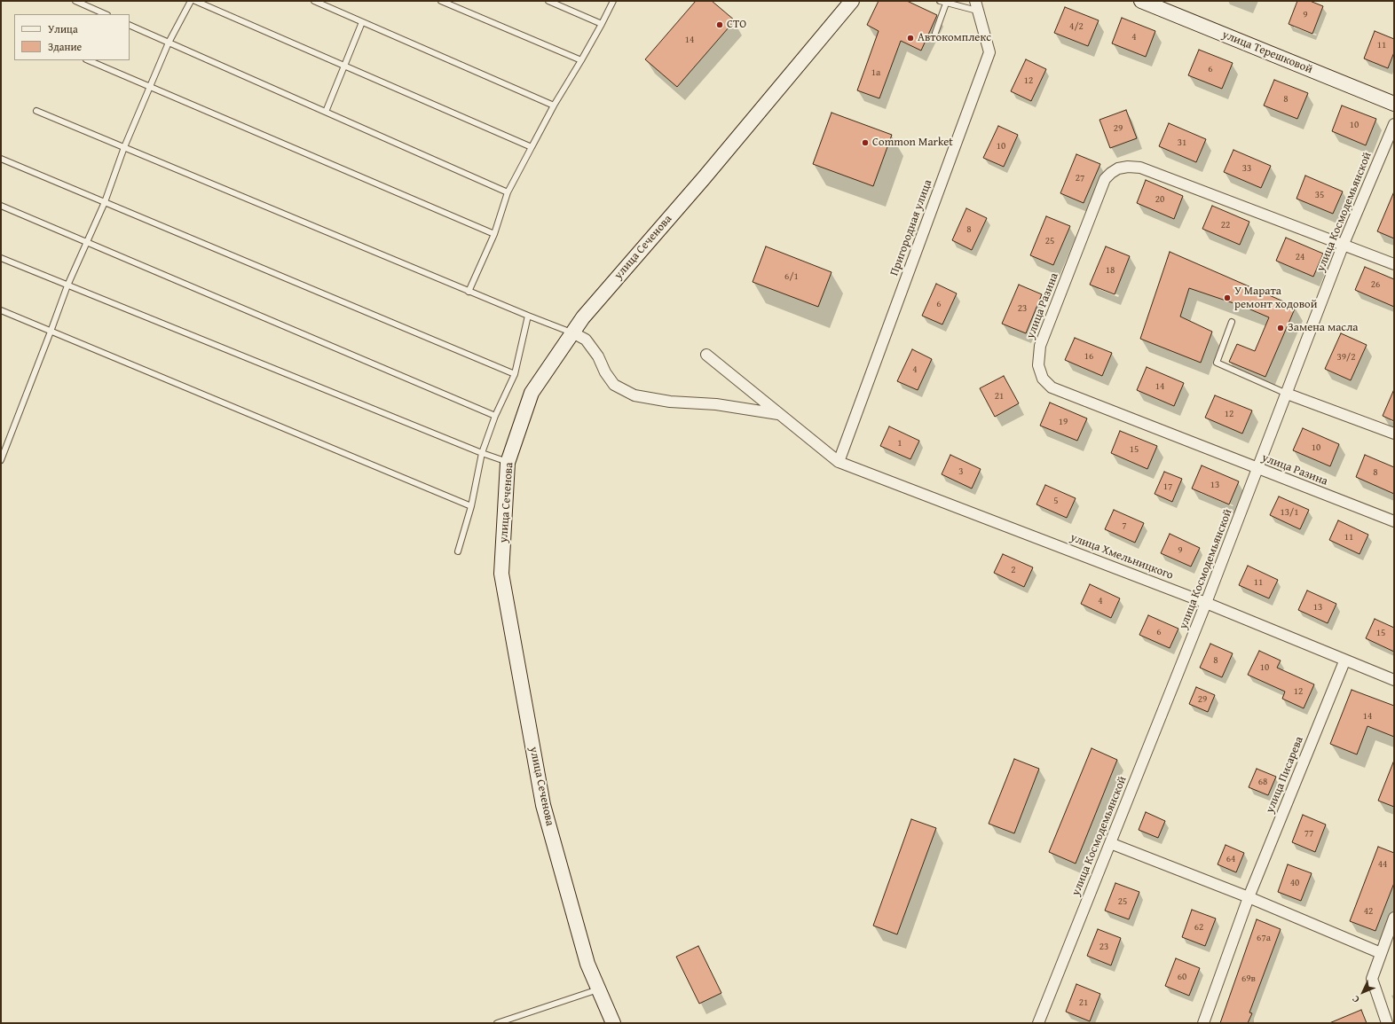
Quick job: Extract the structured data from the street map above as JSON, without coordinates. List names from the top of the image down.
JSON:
{
  "streets": {
    "street": [
      "улица Терешковой",
      "улица Космодемьянской",
      "Пригородная улица",
      "улица Сеченова",
      "улица Разина",
      "улица Хмельницкого",
      "улица Писарева"
    ]
  },
  "crossings": [
    ["улица Космодемьянской", "улица Разина"],
    ["улица Космодемьянской", "улица Хмельницкого"],
    ["Пригородная улица", "улица Хмельницкого"],
    ["улица Хмельницкого", "улица Писарева"]
  ],
  "places": [
    "СТО",
    "Автокомплекс",
    "Common Market",
    "У Марата ремонт ходовой",
    "Замена масла"
  ],
  "house_numbers": [
    "9",
    "4/2",
    "4",
    "14",
    "11",
    "6",
    "1а",
    "12",
    "8",
    "10",
    "29",
    "31",
    "10",
    "33",
    "27",
    "35",
    "20",
    "22",
    "8",
    "25",
    "24",
    "18",
    "6/1",
    "26",
    "6",
    "23",
    "16",
    "39/2",
    "4",
    "14",
    "21",
    "12",
    "19",
    "1",
    "10",
    "15",
    "3",
    "8",
    "13",
    "17",
    "5",
    "13/1",
    "7",
    "11",
    "9",
    "2",
    "11",
    "4",
    "13",
    "6",
    "15",
    "8",
    "10",
    "12",
    "29",
    "14",
    "68",
    "77",
    "64",
    "44",
    "40",
    "25",
    "42",
    "62",
    "67а",
    "23",
    "60",
    "69в",
    "21"
  ],
  "legend": ["Улица", "Здание"],
  "north": "bottom left"
}
